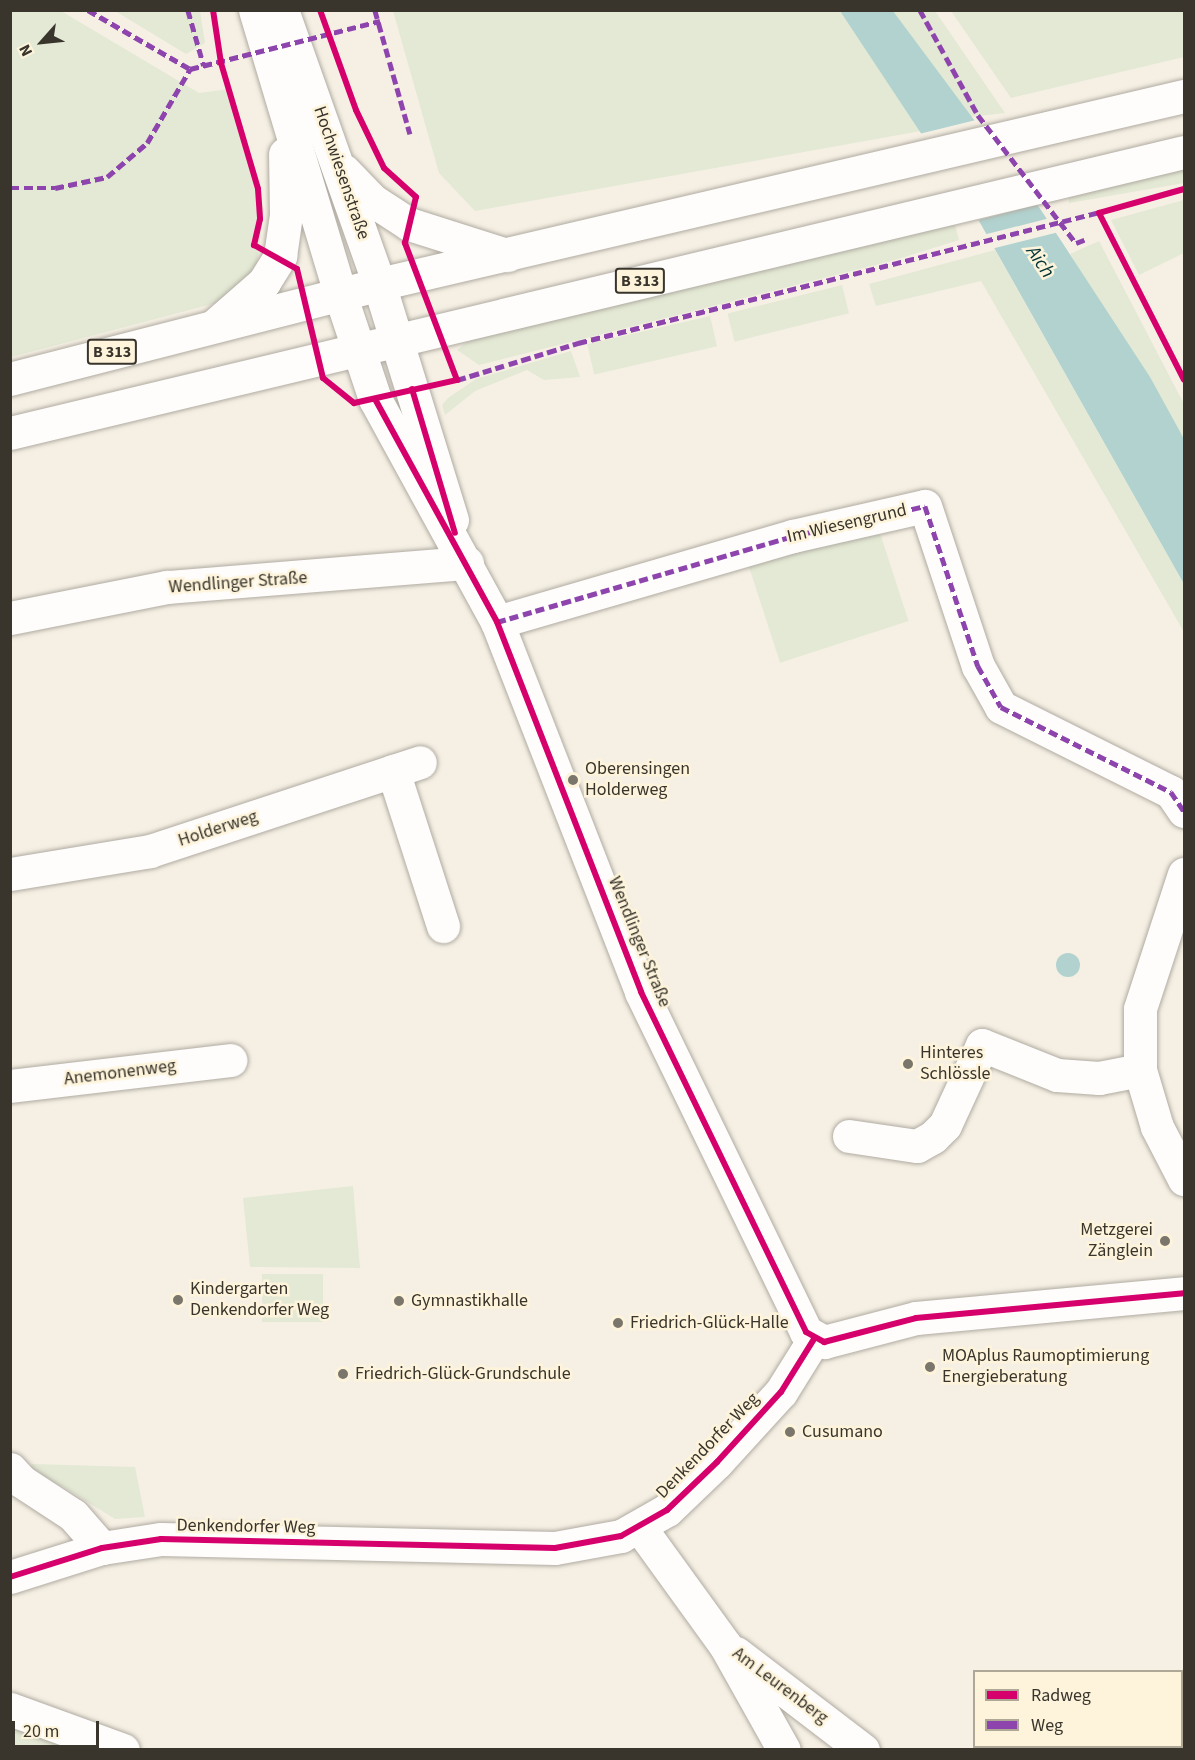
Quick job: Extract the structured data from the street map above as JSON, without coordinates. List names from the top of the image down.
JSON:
{
  "streets": {
    "street": [
      "Hochwiesenstraße",
      "B 313",
      "Im Wiesengrund",
      "Wendlinger Straße",
      "Holderweg",
      "Anemonenweg",
      "Denkendorfer Weg",
      "Am Leurenberg"
    ]
  },
  "crossings": [
    ["Hochwiesenstraße", "B 313"],
    ["Hochwiesenstraße", "Wendlinger Straße"],
    ["B 313", "Wendlinger Straße"],
    ["Im Wiesengrund", "Wendlinger Straße"],
    ["Wendlinger Straße", "Denkendorfer Weg"],
    ["Denkendorfer Weg", "Am Leurenberg"]
  ],
  "water": ["Aich"],
  "places": [
    "Oberensingen Holderweg",
    "Hinteres Schlössle",
    "Metzgerei Zänglein",
    "Kindergarten Denkendorfer Weg",
    "Gymnastikhalle",
    "Friedrich-Glück-Halle",
    "MOAplus Raumoptimierung Energieberatung",
    "Friedrich-Glück-Grundschule",
    "Cusumano"
  ],
  "legend": ["Radweg", "Weg"],
  "scale_bar": "20 m",
  "north": "bottom left"
}
